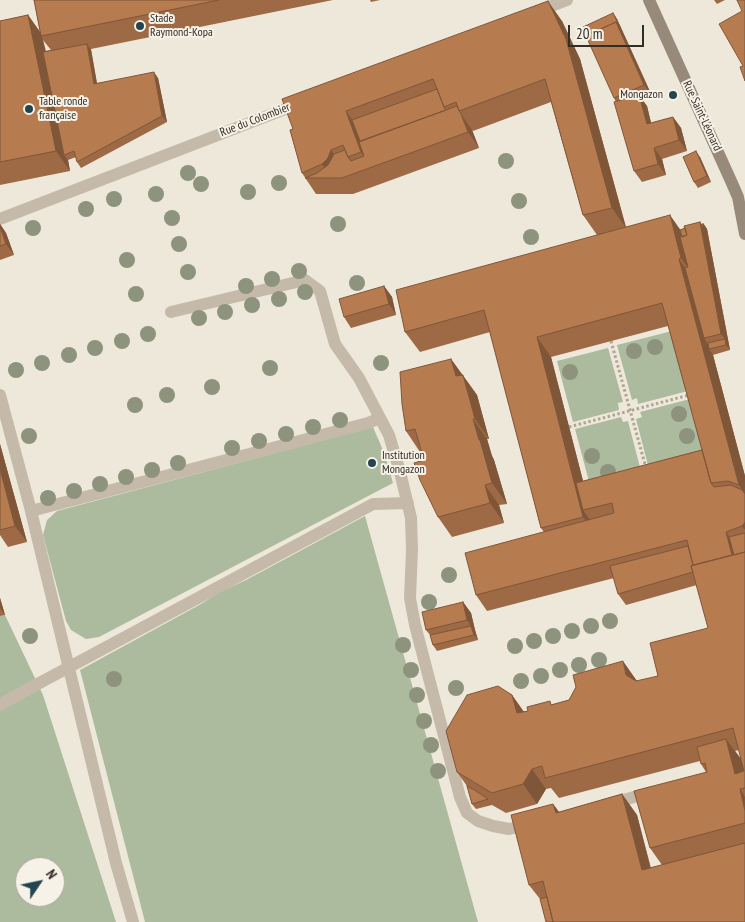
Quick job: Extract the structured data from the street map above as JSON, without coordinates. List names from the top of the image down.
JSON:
{
  "streets": {
    "street": ["Rue Saint-Léonard", "Rue du Colombier"]
  },
  "places": [
    "Stade Raymond-Kopa",
    "Mongazon",
    "Table ronde française",
    "Institution Mongazon"
  ],
  "scale_bar": "20 m",
  "north": "top right"
}
